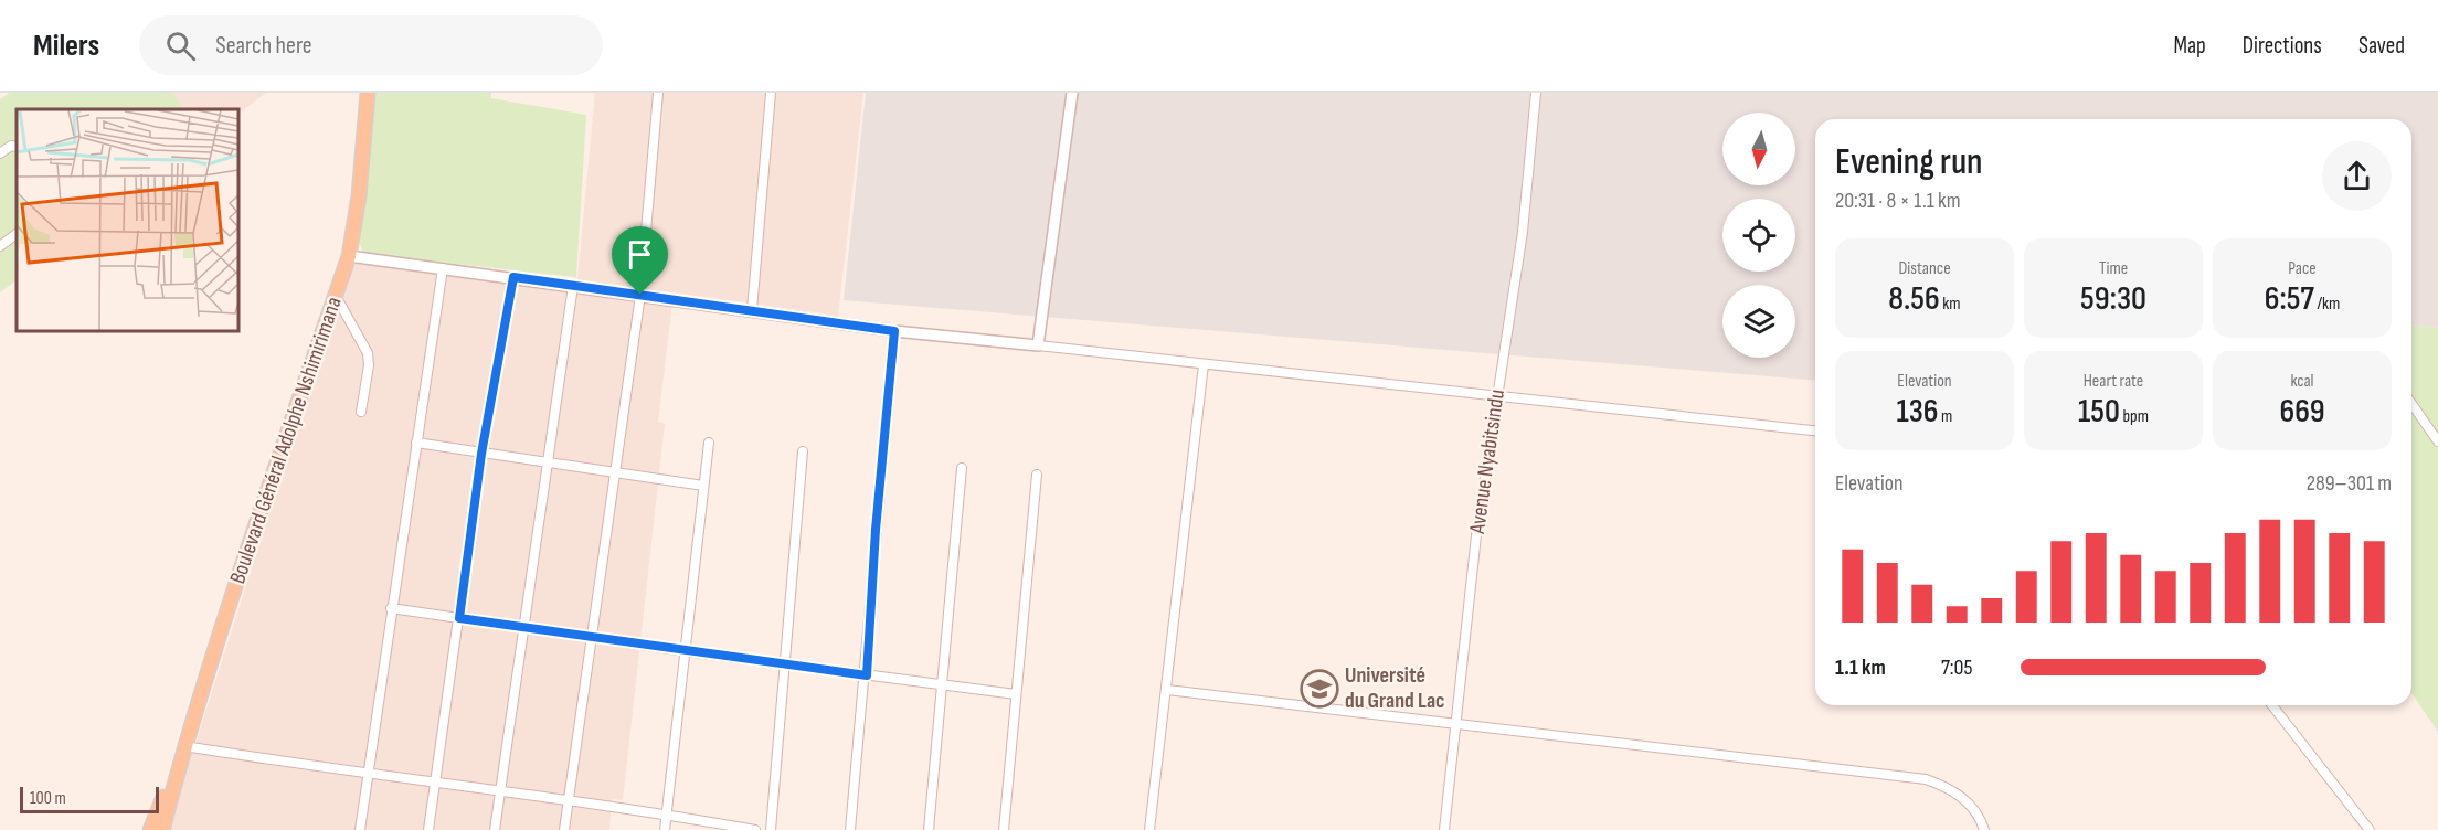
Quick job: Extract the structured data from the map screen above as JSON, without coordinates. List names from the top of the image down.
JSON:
{
  "streets": {
    "main road": ["Boulevard Général Adolphe Nshimirimana"],
    "street": ["Avenue Nyabitsindu"]
  },
  "places": {
    "school or university": ["Université du Grand Lac"]
  },
  "scale_bar": "100 m",
  "north": "bottom",
  "page": {
    "header": "Milers",
    "search": "Search here",
    "nav": ["Map", "Directions", "Saved"],
    "heading": ["Evening run", "20:31 · 8 × 1.1 km"],
    "stats": [
      ["Distance", "8.56 km"],
      ["Time", "59:30"],
      ["Pace", "6:57 /km"],
      ["Elevation", "136 m"],
      ["Heart rate", "150 bpm"],
      ["kcal", "669"]
    ],
    "chart": ["Elevation", "289–301 m"],
    "list": [
      {
        "name": "1.1 km",
        "note": "7:05"
      }
    ],
    "scale": "100 m"
  }
}
